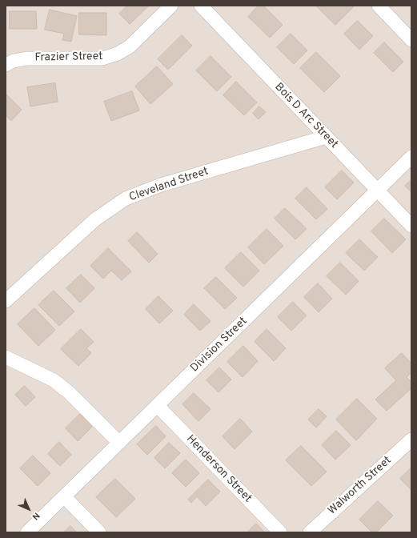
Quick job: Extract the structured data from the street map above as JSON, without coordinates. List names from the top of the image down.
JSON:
{
  "streets": {
    "street": [
      "Frazier Street",
      "Bois D Arc Street",
      "Cleveland Street",
      "Division Street",
      "Henderson Street",
      "Walworth Street"
    ]
  },
  "crossings": [
    ["Bois D Arc Street", "Cleveland Street"],
    ["Bois D Arc Street", "Division Street"],
    ["Division Street", "Henderson Street"]
  ],
  "north": "bottom right"
}
